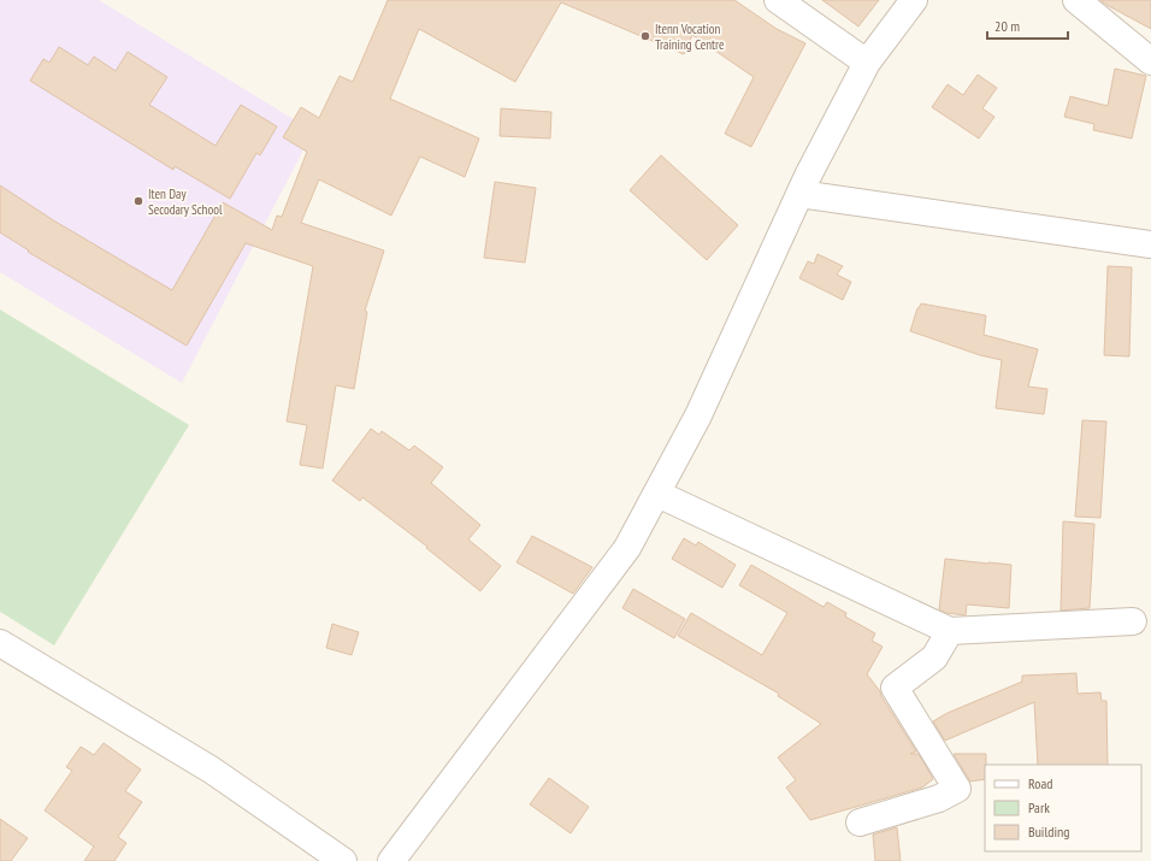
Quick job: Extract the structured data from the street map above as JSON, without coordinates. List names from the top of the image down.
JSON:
{
  "places": ["Itenn Vocation Training Centre", "Iten Day Secodary School"],
  "legend": ["Road", "Park", "Building"],
  "scale_bar": "20 m"
}
